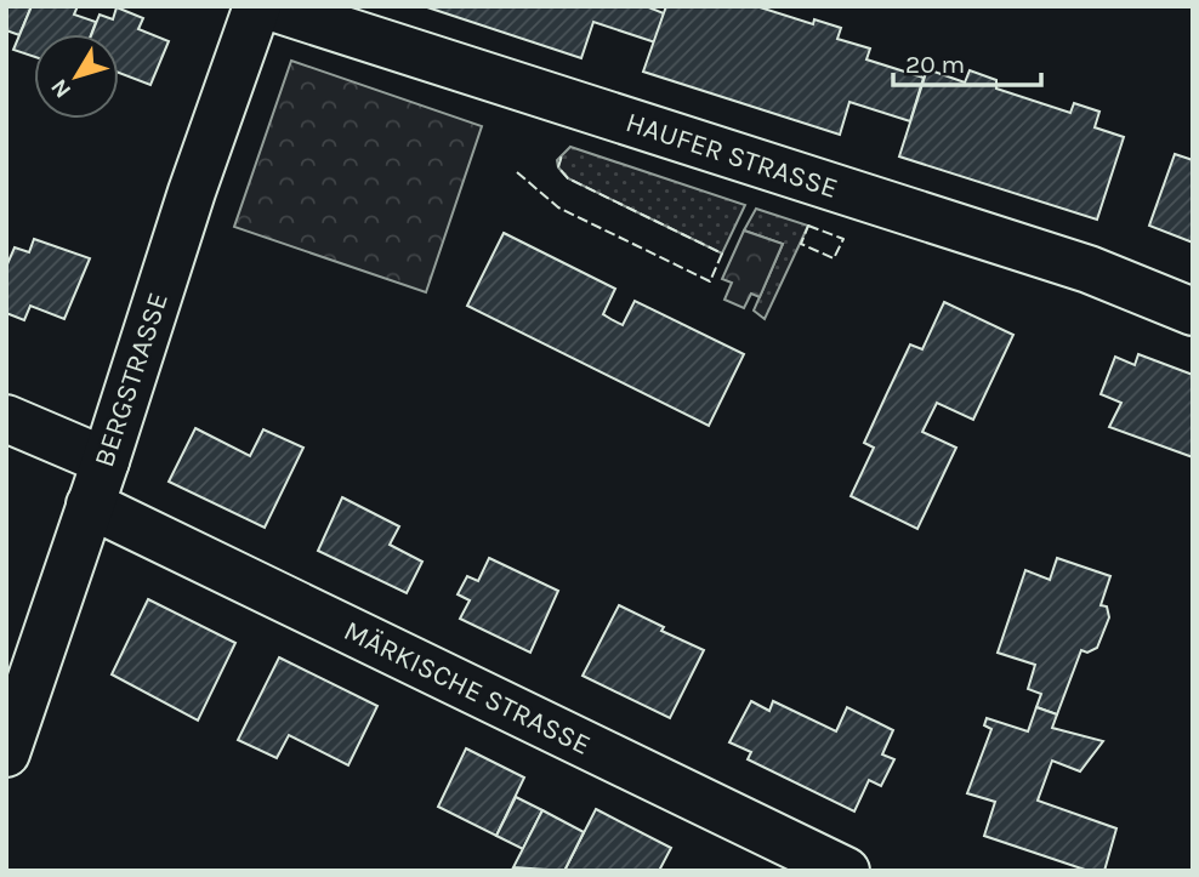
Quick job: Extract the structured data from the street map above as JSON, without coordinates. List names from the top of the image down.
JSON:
{
  "streets": {
    "street": ["HAUFER STRASSE", "BERGSTRASSE", "MÄRKISCHE STRASSE"]
  },
  "crossings": [
    ["BERGSTRASSE", "MÄRKISCHE STRASSE"]
  ],
  "scale_bar": "20 m",
  "north": "bottom left"
}
